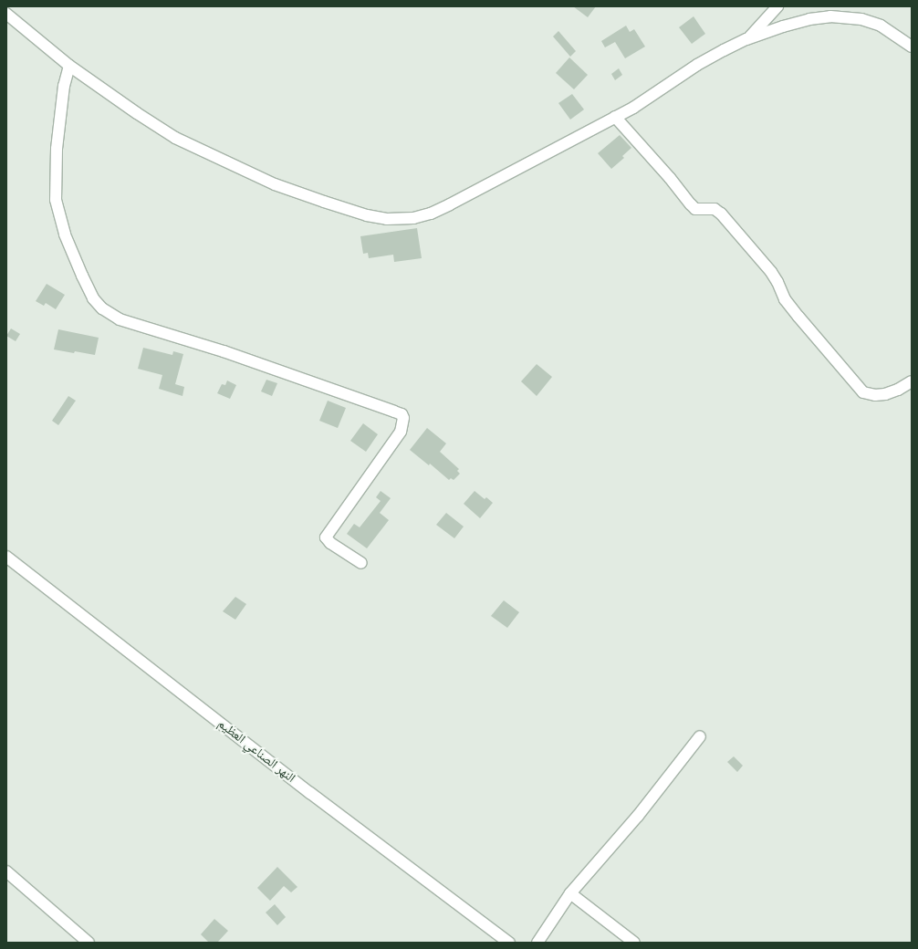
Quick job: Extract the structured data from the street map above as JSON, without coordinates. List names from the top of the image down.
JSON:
{
  "streets": {
    "street": ["النهر الصناعي العظيم"]
  }
}
